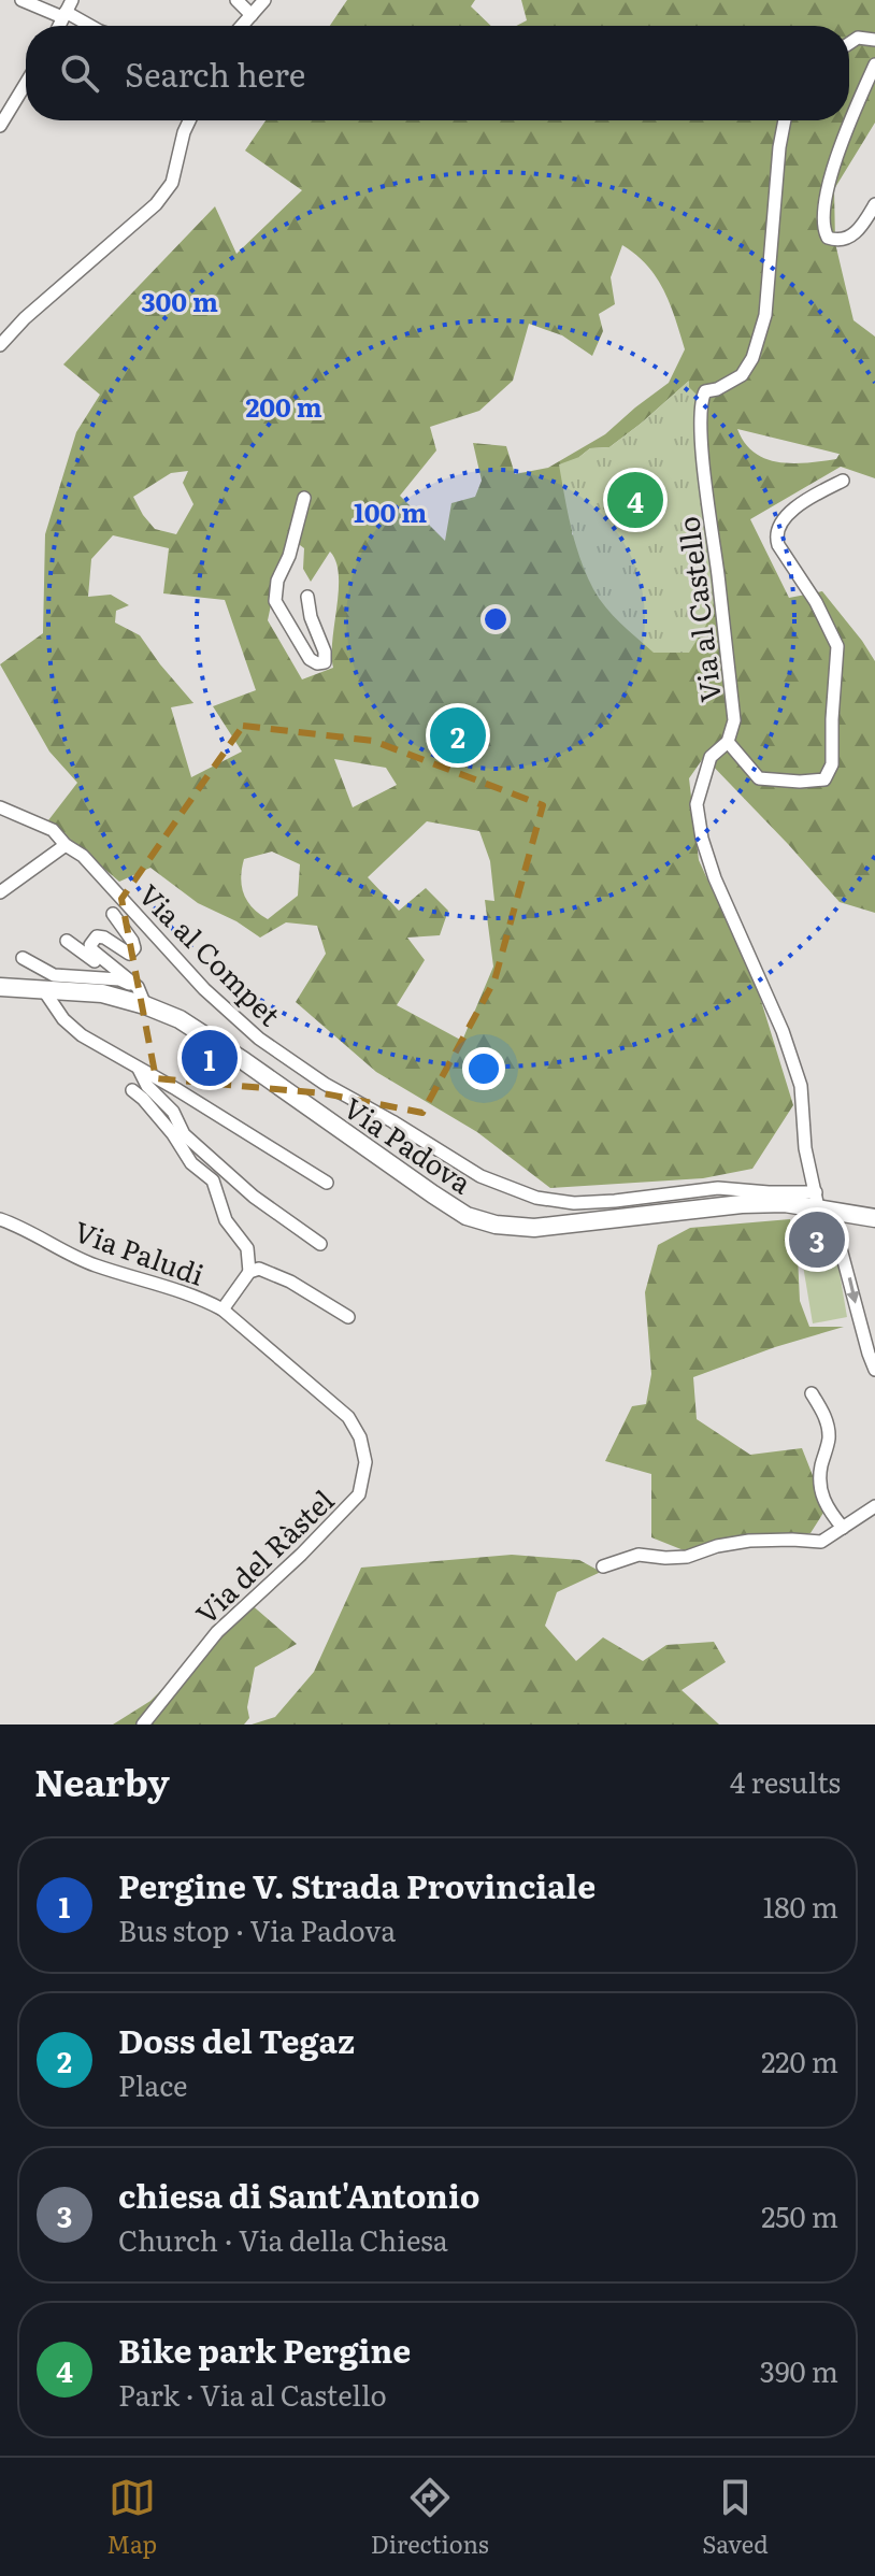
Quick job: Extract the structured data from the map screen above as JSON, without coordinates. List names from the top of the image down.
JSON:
{
  "streets": {
    "main road": ["Via Padova"],
    "street": [
      "Via al Castello",
      "Via al Compet",
      "Via Paludi",
      "Via del Ràstel"
    ]
  },
  "crossings": [
    ["Via al Castello", "Via al Compet"],
    ["Via al Castello", "Via Padova"],
    ["Via al Compet", "Via Padova"],
    ["Via Paludi", "Via del Ràstel"]
  ],
  "page": {
    "search": "Search here",
    "pins": [
      "4",
      "2",
      "1",
      "3"
    ],
    "heading": ["Nearby", "4 results"],
    "list": [
      {
        "mark": "1",
        "name": "Pergine V. Strada Provinciale",
        "note": "Bus stop · Via Padova",
        "value": "180 m"
      },
      {
        "mark": "2",
        "name": "Doss del Tegaz",
        "note": "Place",
        "value": "220 m"
      },
      {
        "mark": "3",
        "name": "chiesa di Sant'Antonio",
        "note": "Church · Via della Chiesa",
        "value": "250 m"
      },
      {
        "mark": "4",
        "name": "Bike park Pergine",
        "note": "Park · Via al Castello",
        "value": "390 m"
      }
    ],
    "nav": ["Map", "Directions", "Saved"]
  },
  "rings": ["300 m", "200 m", "100 m"]
}
